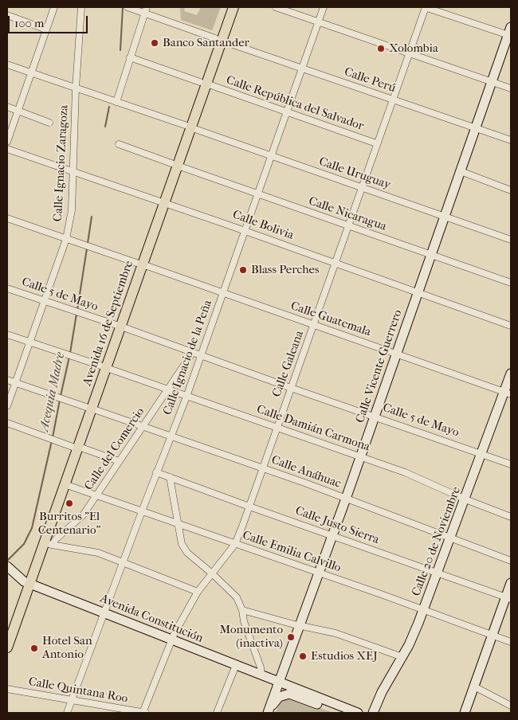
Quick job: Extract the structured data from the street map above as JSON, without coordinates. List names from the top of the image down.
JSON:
{
  "streets": {
    "main road": [
      "Avenida 16 de Septiembre",
      "Calle Vicente Guerrero",
      "Calle 20 de Noviembre",
      "Avenida Constitución"
    ],
    "street": [
      "Calle Perú",
      "Calle República del Salvador",
      "Calle Ignacio Zaragoza",
      "Calle Uruguay",
      "Calle Nicaragua",
      "Calle Bolivia",
      "Calle 5 de Mayo",
      "Calle Guatemala",
      "Calle Ignacio de la Peña",
      "Calle Galeana",
      "Calle Damián Carmona",
      "Calle del Comercio",
      "Calle Anáhuac",
      "Calle Justo Sierra",
      "Calle Emilia Calvillo",
      "Calle Quintana Roo"
    ]
  },
  "crossings": [
    ["Calle Perú", "Avenida 16 de Septiembre"],
    ["Calle Perú", "Calle Ignacio de la Peña"],
    ["Calle Perú", "Calle Galeana"],
    ["Calle Perú", "Calle Vicente Guerrero"],
    ["Calle República del Salvador", "Avenida 16 de Septiembre"],
    ["Calle República del Salvador", "Calle Ignacio de la Peña"],
    ["Calle República del Salvador", "Calle Galeana"],
    ["Calle Ignacio Zaragoza", "Calle Uruguay"],
    ["Calle Ignacio Zaragoza", "Calle Bolivia"],
    ["Calle Ignacio Zaragoza", "Calle 5 de Mayo"],
    ["Calle Ignacio Zaragoza", "Calle Guatemala"],
    ["Calle Ignacio Zaragoza", "Calle Damián Carmona"],
    ["Calle Ignacio Zaragoza", "Calle Anáhuac"],
    ["Calle Uruguay", "Avenida 16 de Septiembre"],
    ["Calle Uruguay", "Calle Ignacio de la Peña"],
    ["Calle Uruguay", "Calle Galeana"],
    ["Calle Uruguay", "Calle Vicente Guerrero"],
    ["Calle Nicaragua", "Avenida 16 de Septiembre"],
    ["Calle Nicaragua", "Calle Ignacio de la Peña"],
    ["Calle Nicaragua", "Calle Galeana"],
    ["Calle Nicaragua", "Calle Vicente Guerrero"],
    ["Calle Bolivia", "Avenida 16 de Septiembre"],
    ["Calle Bolivia", "Calle Ignacio de la Peña"],
    ["Calle Bolivia", "Calle Galeana"],
    ["Calle Bolivia", "Calle Vicente Guerrero"],
    ["Calle 5 de Mayo", "Avenida 16 de Septiembre"],
    ["Calle 5 de Mayo", "Calle Ignacio de la Peña"],
    ["Calle 5 de Mayo", "Calle Galeana"],
    ["Calle 5 de Mayo", "Calle Vicente Guerrero"],
    ["Calle 5 de Mayo", "Calle del Comercio"],
    ["Calle 5 de Mayo", "Calle 20 de Noviembre"],
    ["Calle Guatemala", "Avenida 16 de Septiembre"],
    ["Calle Guatemala", "Calle Ignacio de la Peña"],
    ["Calle Guatemala", "Calle Galeana"],
    ["Calle Guatemala", "Calle Vicente Guerrero"],
    ["Calle Guatemala", "Calle 20 de Noviembre"],
    ["Avenida 16 de Septiembre", "Calle Damián Carmona"],
    ["Avenida 16 de Septiembre", "Calle del Comercio"],
    ["Avenida 16 de Septiembre", "Calle Anáhuac"],
    ["Avenida 16 de Septiembre", "Calle Emilia Calvillo"],
    ["Avenida 16 de Septiembre", "Avenida Constitución"],
    ["Calle Ignacio de la Peña", "Calle Damián Carmona"],
    ["Calle Ignacio de la Peña", "Calle Anáhuac"],
    ["Calle Ignacio de la Peña", "Calle Justo Sierra"],
    ["Calle Ignacio de la Peña", "Calle Emilia Calvillo"],
    ["Calle Ignacio de la Peña", "Avenida Constitución"],
    ["Calle Ignacio de la Peña", "Calle Quintana Roo"],
    ["Calle Galeana", "Calle Damián Carmona"],
    ["Calle Galeana", "Calle Anáhuac"],
    ["Calle Galeana", "Calle Justo Sierra"],
    ["Calle Galeana", "Calle Emilia Calvillo"],
    ["Calle Galeana", "Avenida Constitución"],
    ["Calle Galeana", "Calle Quintana Roo"],
    ["Calle Vicente Guerrero", "Calle Damián Carmona"],
    ["Calle Vicente Guerrero", "Calle Anáhuac"],
    ["Calle Vicente Guerrero", "Calle Justo Sierra"],
    ["Calle Vicente Guerrero", "Calle Emilia Calvillo"],
    ["Calle Vicente Guerrero", "Avenida Constitución"],
    ["Calle Damián Carmona", "Calle del Comercio"],
    ["Calle Damián Carmona", "Calle 20 de Noviembre"],
    ["Calle del Comercio", "Calle Anáhuac"],
    ["Calle del Comercio", "Calle Emilia Calvillo"],
    ["Calle Anáhuac", "Calle 20 de Noviembre"],
    ["Calle Justo Sierra", "Calle 20 de Noviembre"],
    ["Calle 20 de Noviembre", "Calle Emilia Calvillo"]
  ],
  "water": ["Acequia Madre"],
  "places": [
    "Banco Santander",
    "Xolombia",
    "Blass Perches",
    "Burritos \"El Centenario\"",
    "Monumento (inactiva)",
    "Hotel San Antonio",
    "Estudios XEJ"
  ],
  "scale_bar": "100 m"
}
